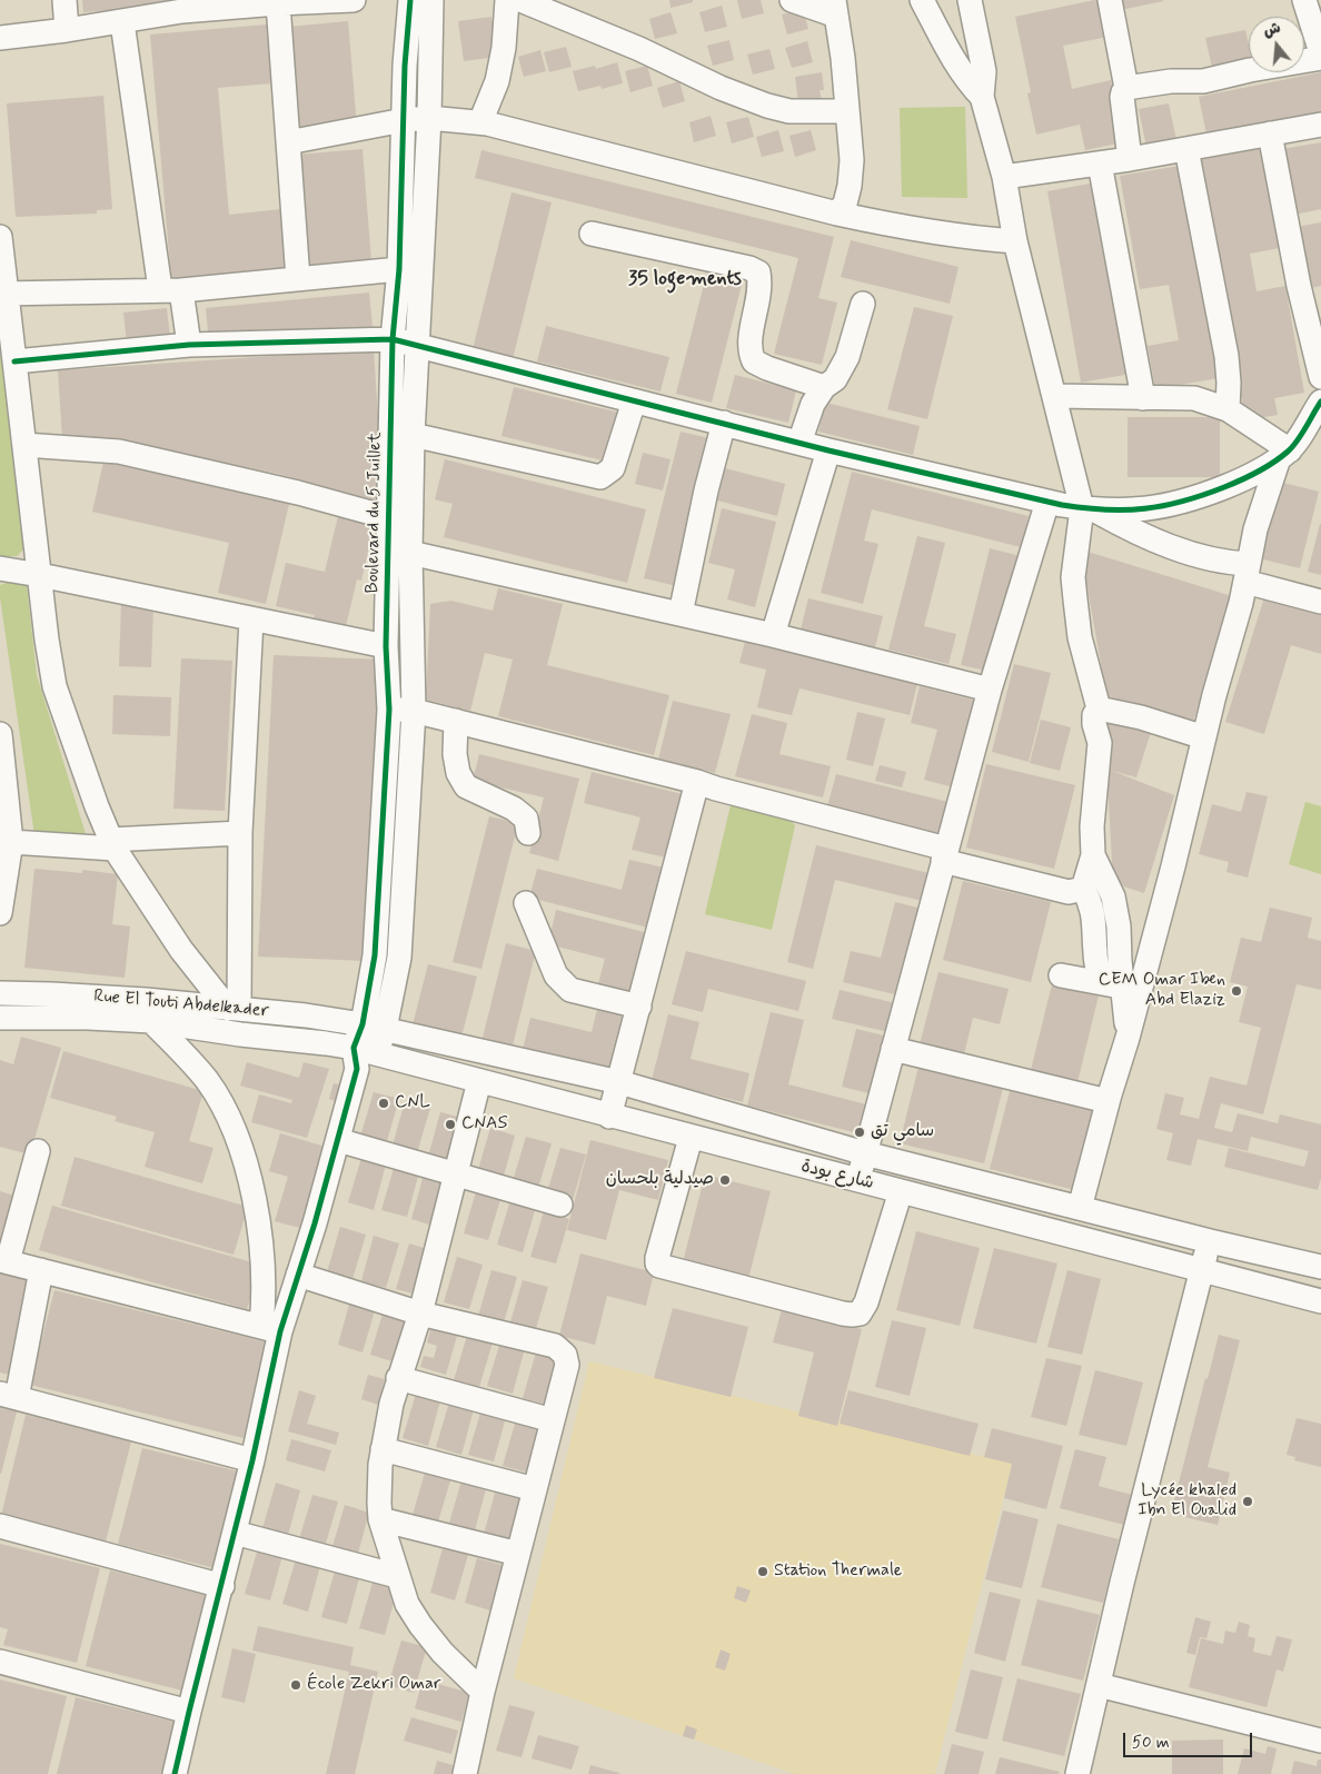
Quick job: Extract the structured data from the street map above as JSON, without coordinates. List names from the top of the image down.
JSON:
{
  "streets": {
    "street": ["Boulevard du 5 Juillet", "Rue El Touti Abdelkader", "شارع بودة"]
  },
  "crossings": [
    ["Boulevard du 5 Juillet", "Rue El Touti Abdelkader"],
    ["Boulevard du 5 Juillet", "شارع بودة"],
    ["Rue El Touti Abdelkader", "شارع بودة"]
  ],
  "districts": ["35 logements"],
  "places": [
    "CEM Omar Iben Abd Elaziz",
    "CNL",
    "CNAS",
    "سامي تق",
    "صيدلية بلحسان",
    "Lycée khaled Ibn El Oualid",
    "Station Thermale",
    "École Zekri Omar"
  ],
  "scale_bar": "50 m",
  "north": "top"
}
